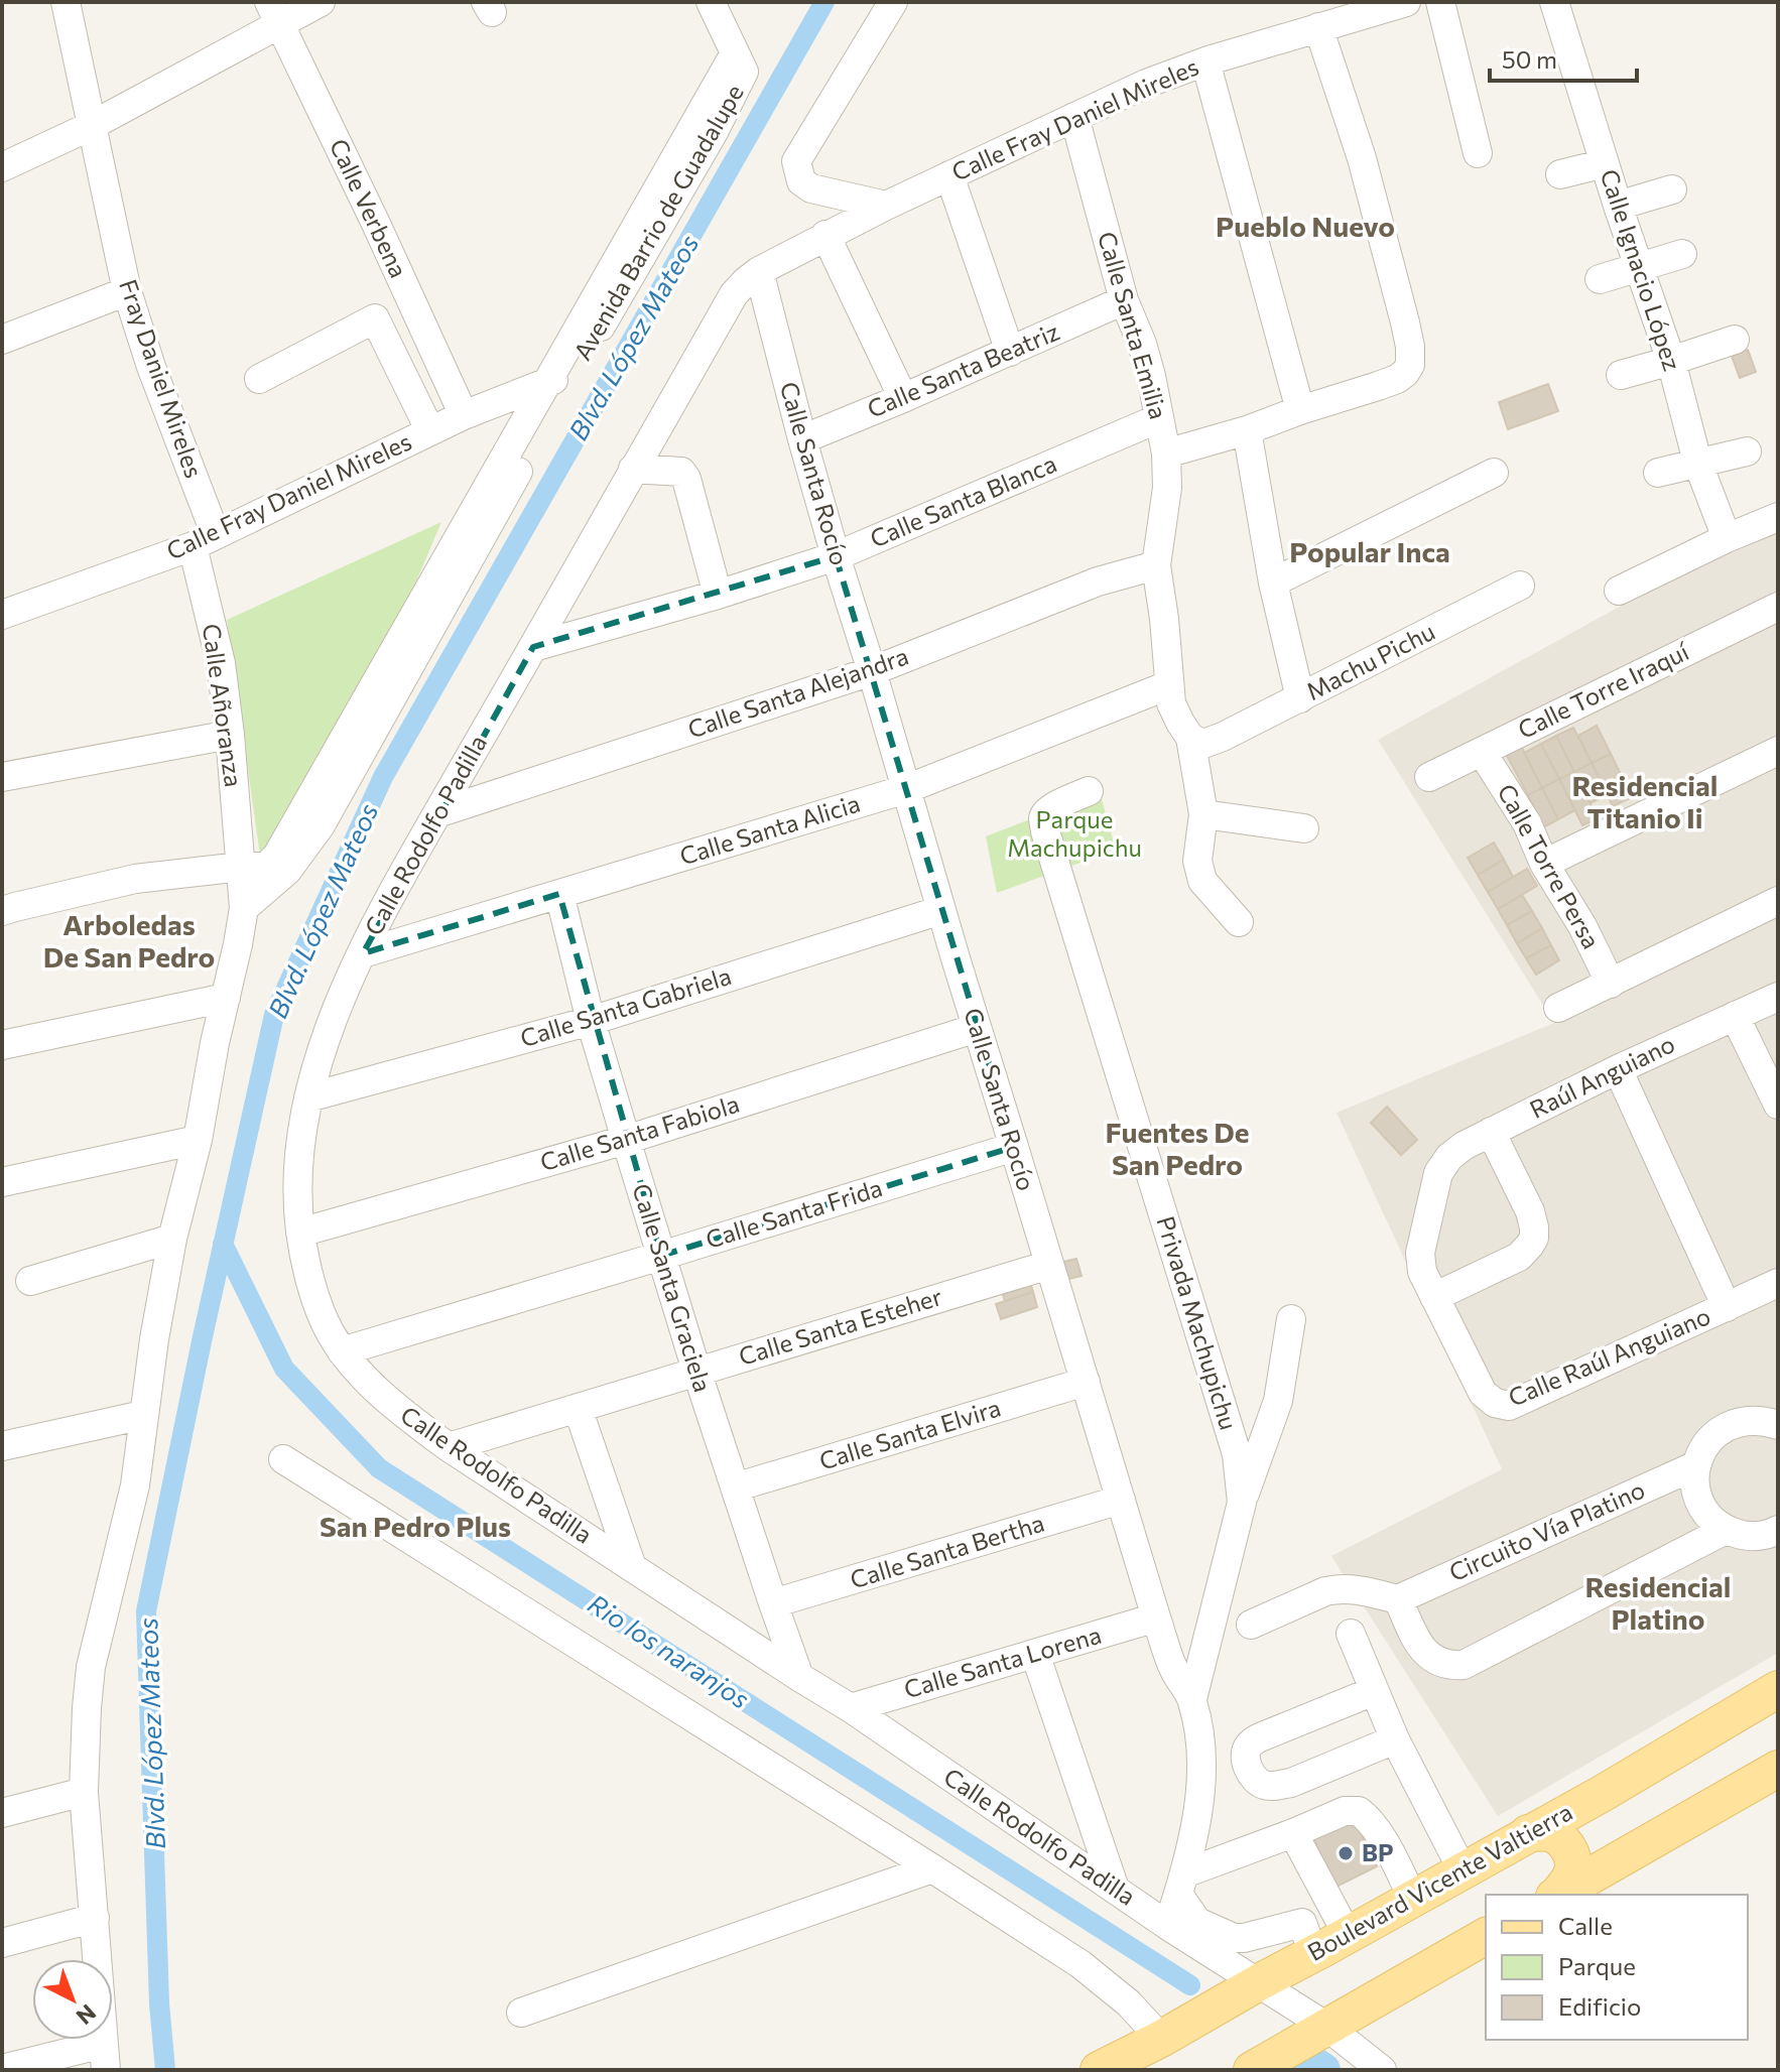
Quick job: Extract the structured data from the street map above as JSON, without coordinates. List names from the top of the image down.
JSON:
{
  "streets": {
    "main road": ["Boulevard Vicente Valtierra"],
    "street": [
      "Calle Fray Daniel Mireles",
      "Calle Verbena",
      "Avenida Barrio de Guadalupe",
      "Calle Ignacio López",
      "Calle Santa Emilia",
      "Calle Santa Beatriz",
      "Fray Daniel Mireles",
      "Calle Santa Rocío",
      "Calle Santa Blanca",
      "Machu Pichu",
      "Calle Torre Iraquí",
      "Calle Santa Alejandra",
      "Calle Añoranza",
      "Calle Santa Alicia",
      "Calle Rodolfo Padilla",
      "Calle Torre Persa",
      "Calle Santa Gabriela",
      "Raúl Anguiano",
      "Calle Santa Fabiola",
      "Calle Santa Frida",
      "Calle Santa Graciela",
      "Privada Machupichu",
      "Calle Santa Esteher",
      "Calle Raúl Anguiano",
      "Calle Santa Elvira",
      "Circuito Vía Platino",
      "Calle Santa Bertha",
      "Calle Santa Lorena"
    ]
  },
  "crossings": [
    ["Calle Fray Daniel Mireles", "Calle Verbena"],
    ["Calle Fray Daniel Mireles", "Avenida Barrio de Guadalupe"],
    ["Calle Fray Daniel Mireles", "Calle Santa Emilia"],
    ["Calle Fray Daniel Mireles", "Fray Daniel Mireles"],
    ["Calle Fray Daniel Mireles", "Calle Santa Rocío"],
    ["Calle Fray Daniel Mireles", "Calle Añoranza"],
    ["Calle Fray Daniel Mireles", "Calle Rodolfo Padilla"],
    ["Avenida Barrio de Guadalupe", "Calle Añoranza"],
    ["Calle Santa Emilia", "Calle Santa Beatriz"],
    ["Calle Santa Emilia", "Calle Santa Blanca"],
    ["Calle Santa Emilia", "Machu Pichu"],
    ["Calle Santa Emilia", "Calle Santa Alejandra"],
    ["Calle Santa Emilia", "Calle Santa Alicia"],
    ["Calle Santa Beatriz", "Calle Santa Rocío"],
    ["Fray Daniel Mireles", "Calle Añoranza"],
    ["Calle Santa Rocío", "Calle Santa Blanca"],
    ["Calle Santa Rocío", "Calle Santa Alejandra"],
    ["Calle Santa Rocío", "Calle Santa Alicia"],
    ["Calle Santa Rocío", "Calle Rodolfo Padilla"],
    ["Calle Santa Rocío", "Calle Santa Gabriela"],
    ["Calle Santa Rocío", "Calle Santa Fabiola"],
    ["Calle Santa Rocío", "Calle Santa Frida"],
    ["Calle Santa Rocío", "Privada Machupichu"],
    ["Calle Santa Rocío", "Calle Santa Esteher"],
    ["Calle Santa Rocío", "Calle Santa Elvira"],
    ["Calle Santa Rocío", "Calle Santa Bertha"],
    ["Calle Santa Rocío", "Calle Santa Lorena"],
    ["Calle Santa Blanca", "Calle Rodolfo Padilla"],
    ["Calle Torre Iraquí", "Calle Torre Persa"],
    ["Calle Santa Alejandra", "Calle Rodolfo Padilla"],
    ["Calle Santa Alicia", "Calle Rodolfo Padilla"],
    ["Calle Santa Alicia", "Calle Santa Graciela"],
    ["Calle Rodolfo Padilla", "Calle Santa Gabriela"],
    ["Calle Rodolfo Padilla", "Calle Santa Fabiola"],
    ["Calle Rodolfo Padilla", "Calle Santa Frida"],
    ["Calle Rodolfo Padilla", "Calle Santa Graciela"],
    ["Calle Rodolfo Padilla", "Calle Santa Esteher"],
    ["Calle Rodolfo Padilla", "Calle Santa Lorena"],
    ["Calle Rodolfo Padilla", "Boulevard Vicente Valtierra"],
    ["Calle Santa Gabriela", "Calle Santa Graciela"],
    ["Raúl Anguiano", "Calle Raúl Anguiano"],
    ["Calle Santa Fabiola", "Calle Santa Graciela"],
    ["Calle Santa Frida", "Calle Santa Graciela"],
    ["Calle Santa Graciela", "Calle Santa Esteher"],
    ["Calle Santa Graciela", "Calle Santa Elvira"],
    ["Calle Santa Graciela", "Calle Santa Bertha"]
  ],
  "districts": [
    "Pueblo Nuevo",
    "Popular Inca",
    "Residencial Titanio Ii",
    "Arboledas De San Pedro",
    "Fuentes De San Pedro",
    "San Pedro Plus",
    "Residencial Platino"
  ],
  "water": ["Blvd. López Mateos", "Rio los naranjos"],
  "parks": ["Parque Machupichu"],
  "places": ["BP"],
  "legend": ["Calle", "Parque", "Edificio"],
  "scale_bar": "50 m",
  "north": "bottom right"
}
